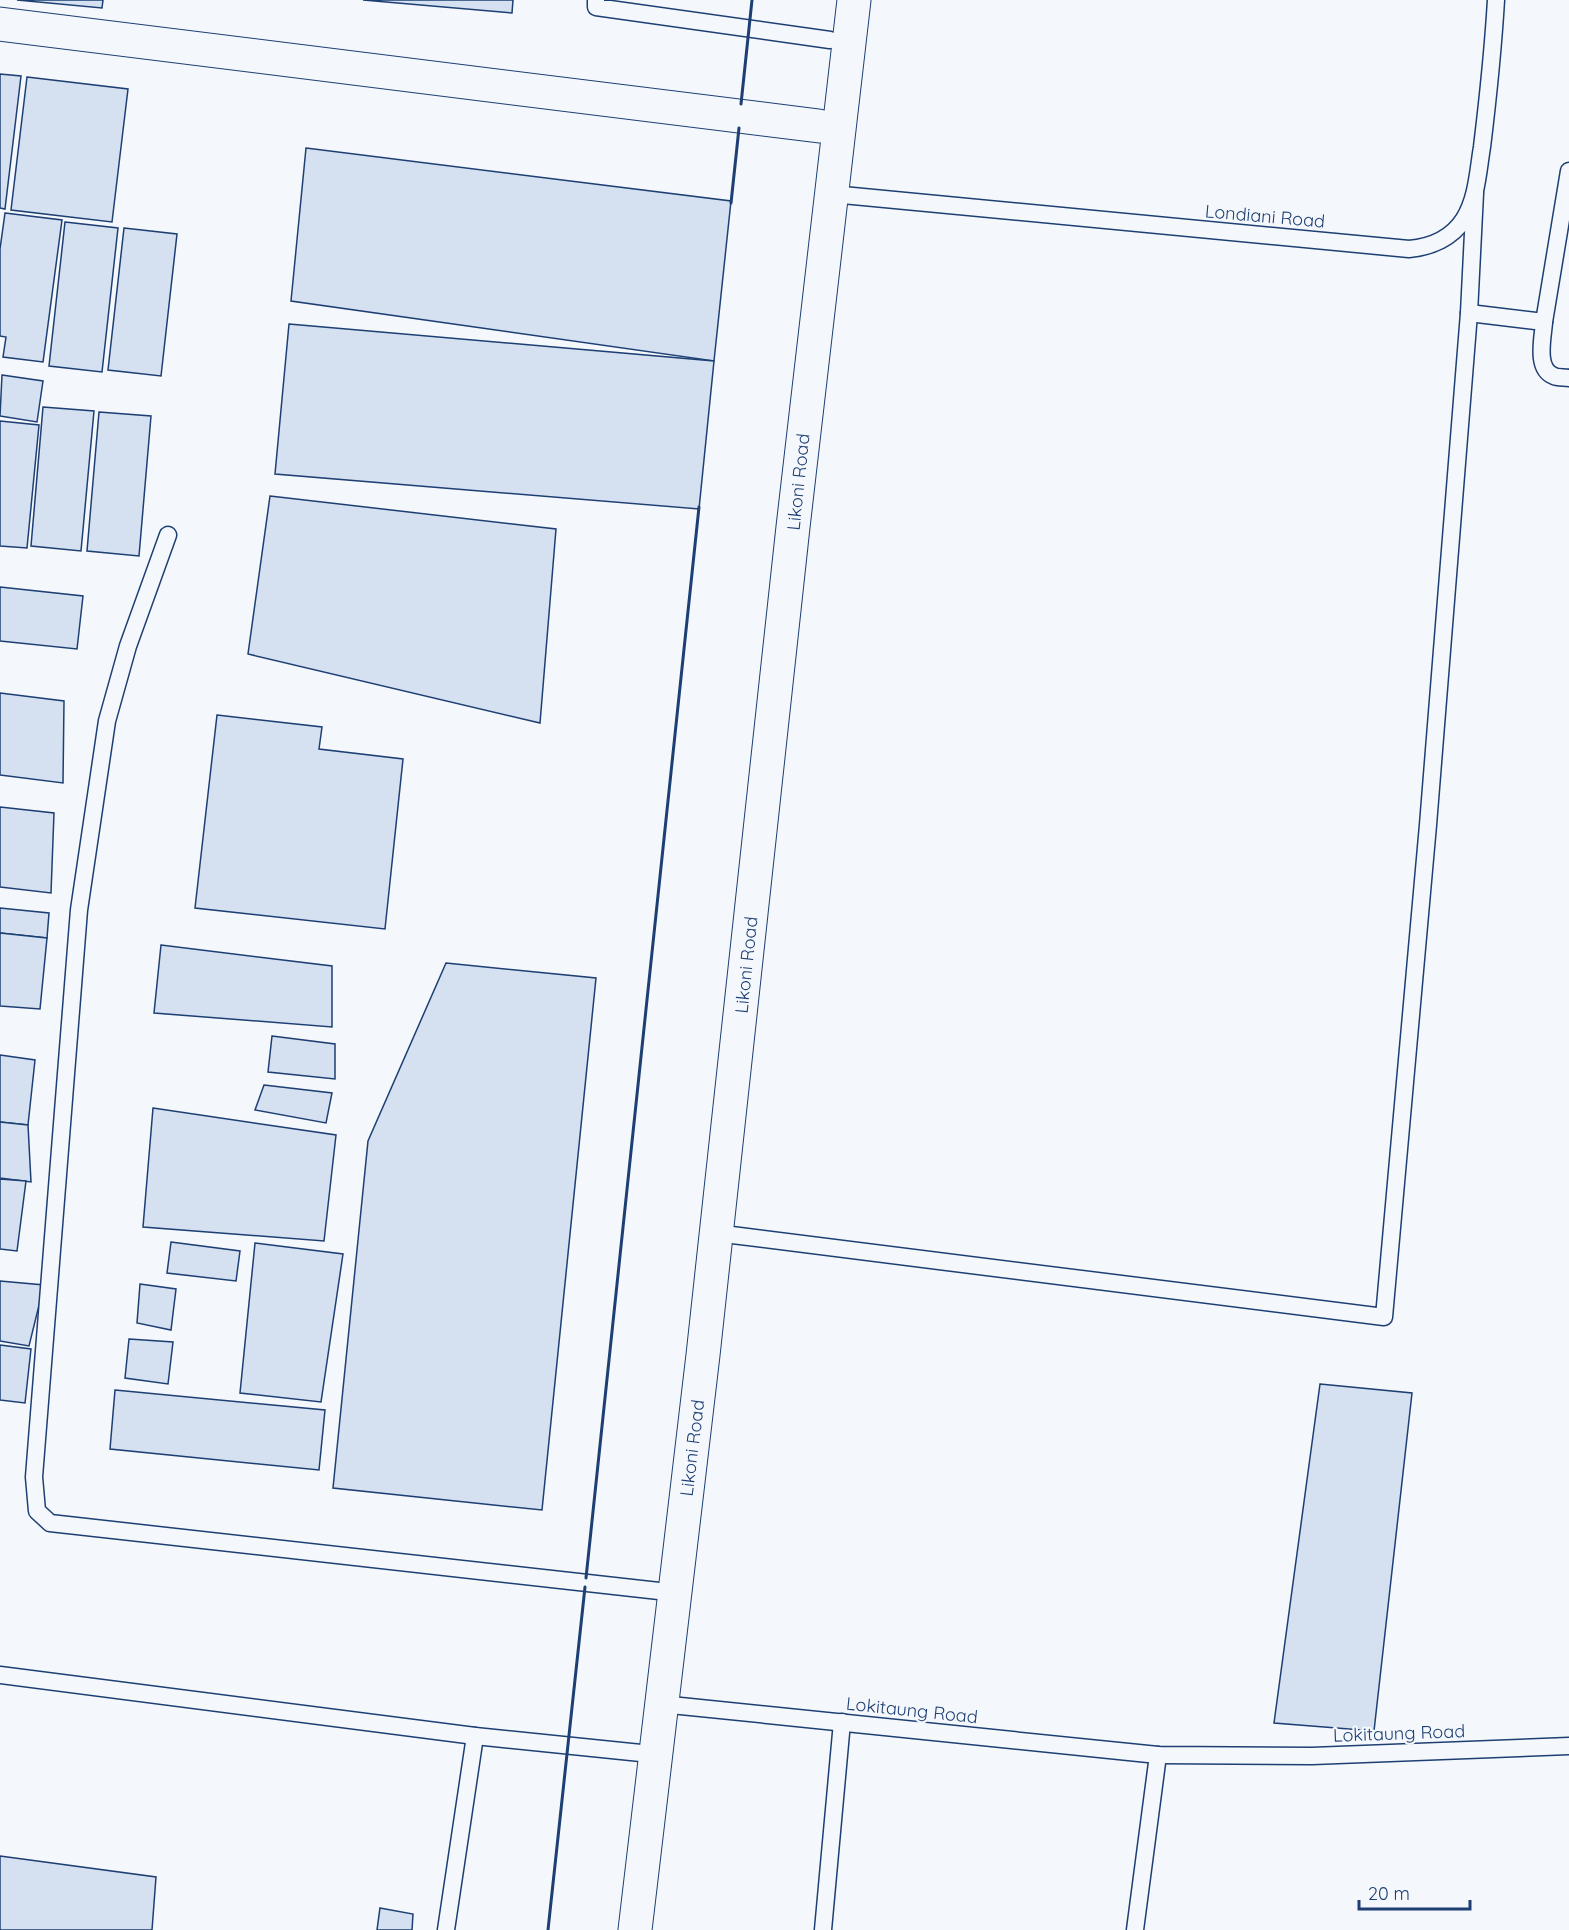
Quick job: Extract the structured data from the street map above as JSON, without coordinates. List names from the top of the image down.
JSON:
{
  "streets": {
    "street": ["Likoni Road"],
    "lane": ["Londiani Road", "Lokitaung Road"]
  },
  "crossings": [
    ["Londiani Road", "Likoni Road"],
    ["Likoni Road", "Lokitaung Road"]
  ],
  "scale_bar": "20 m"
}
